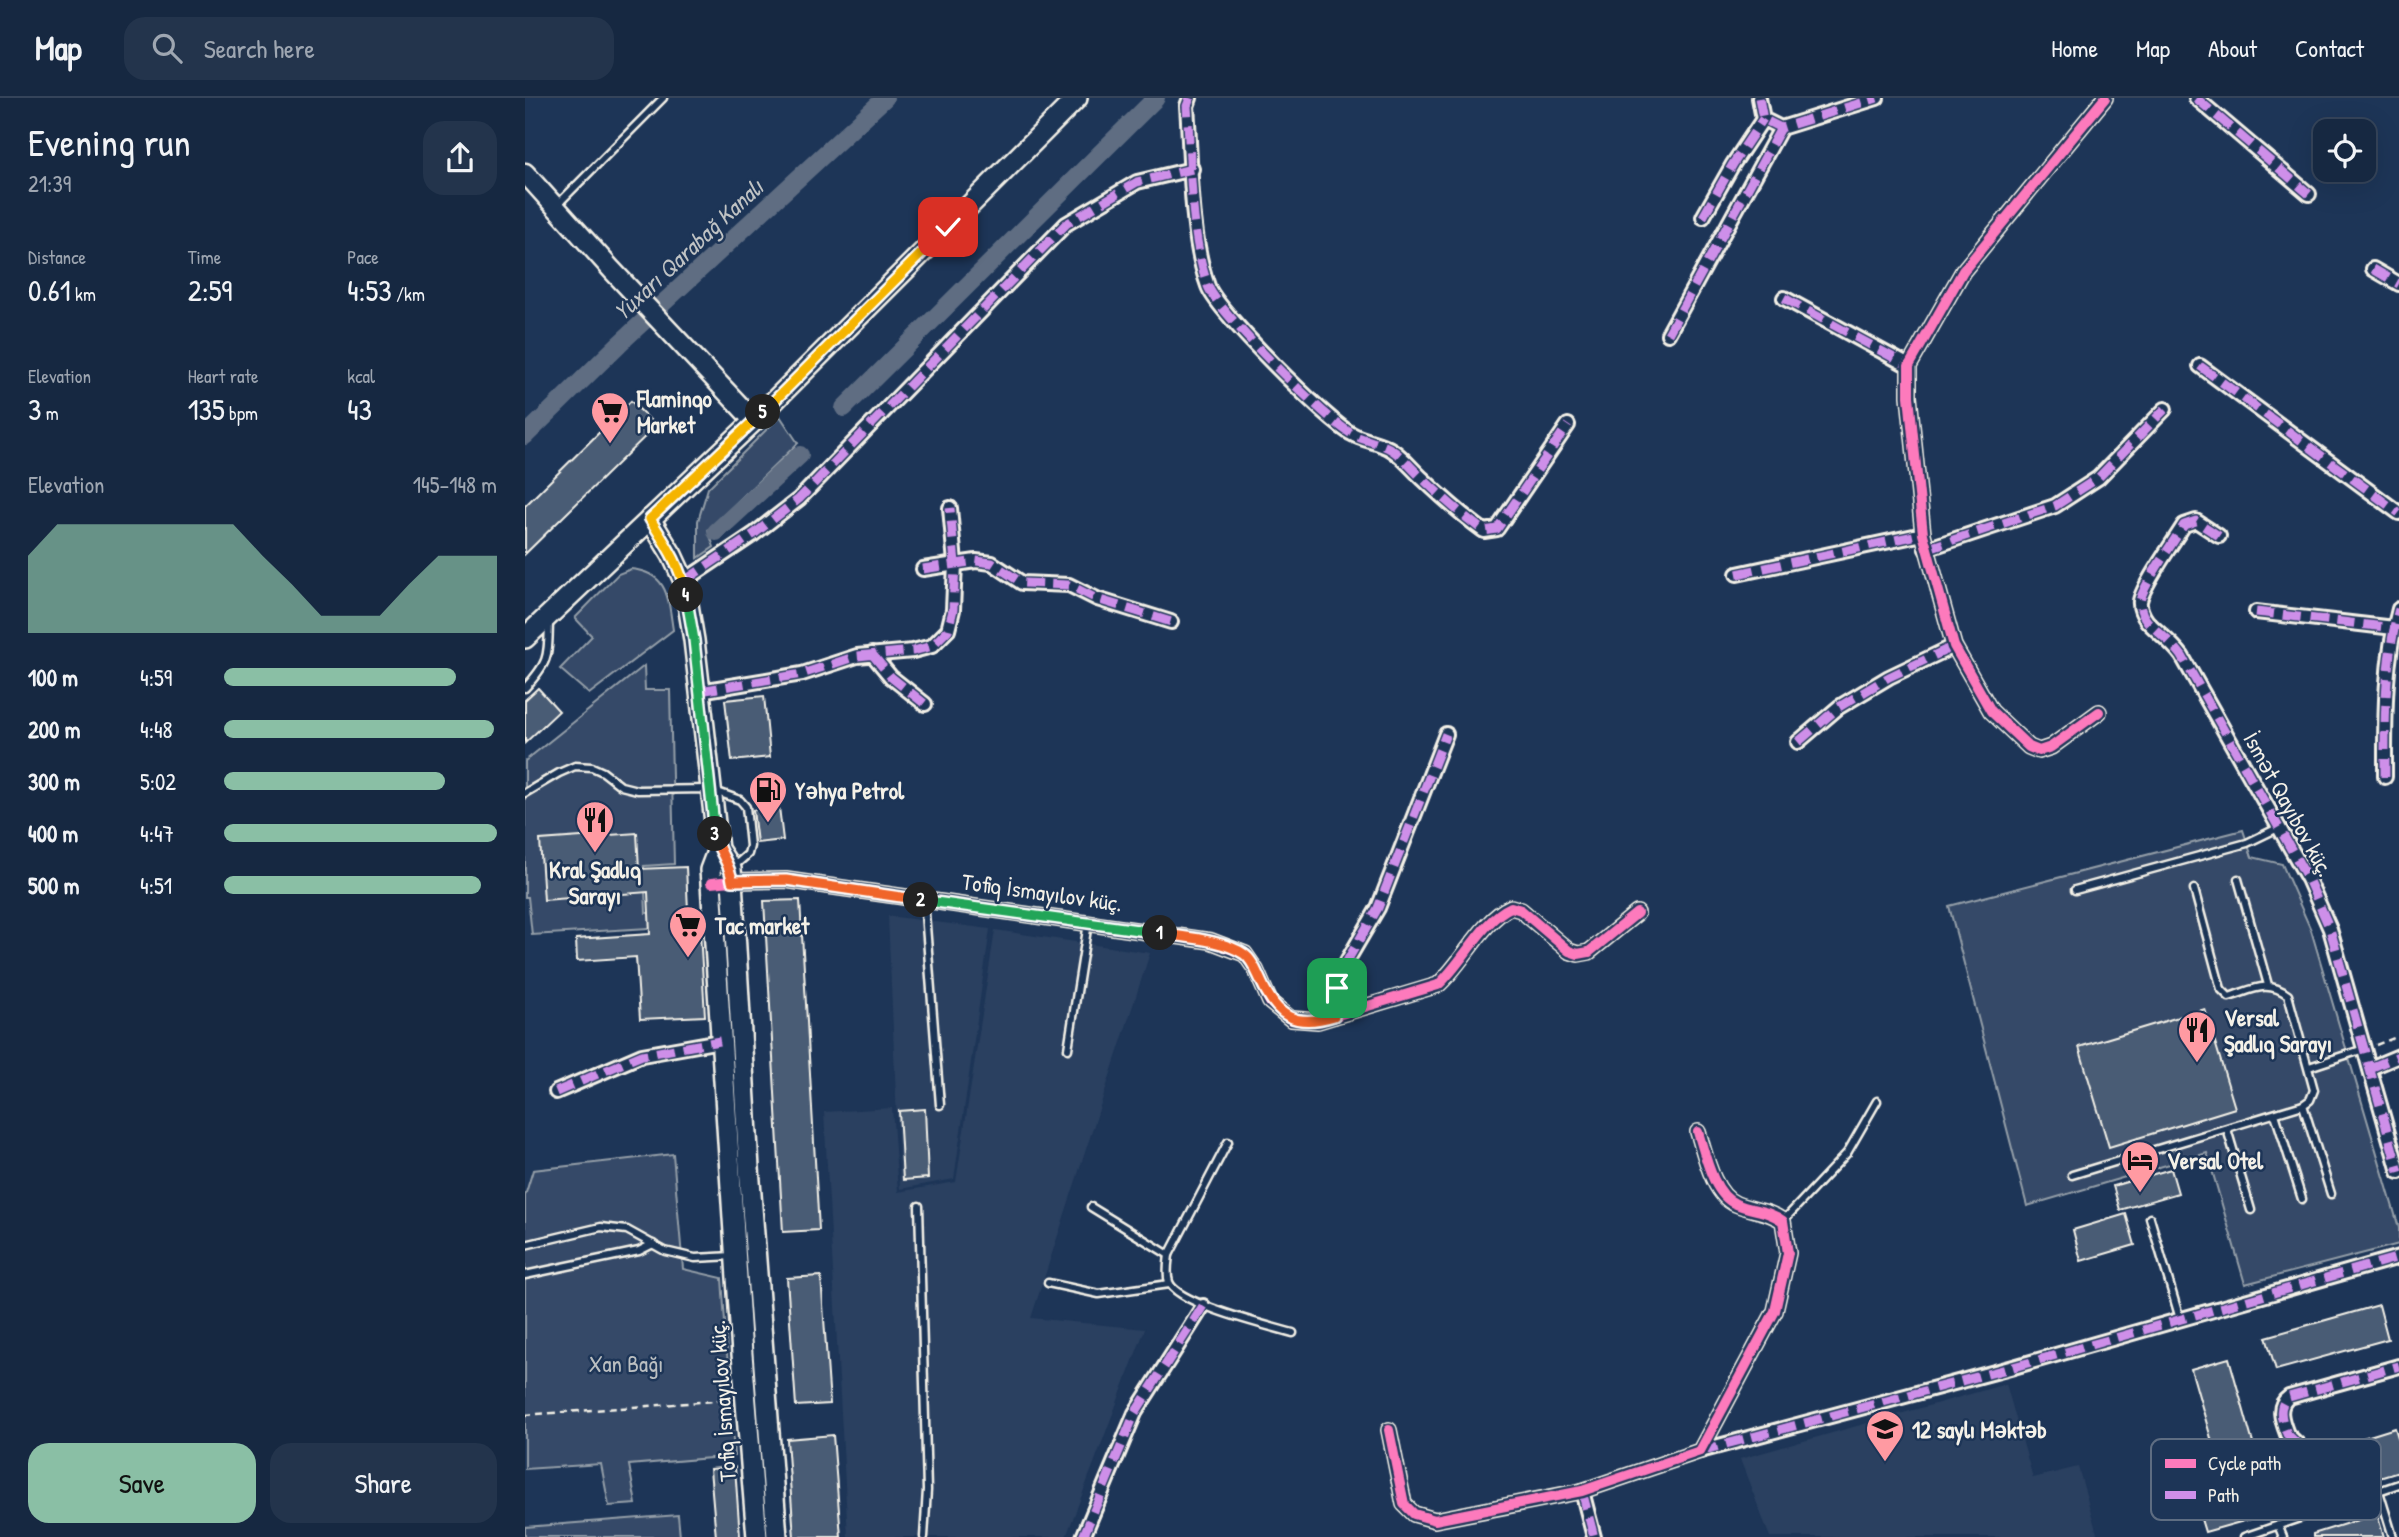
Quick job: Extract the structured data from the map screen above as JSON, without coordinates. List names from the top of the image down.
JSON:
{
  "streets": {
    "main road": ["Tofiq İsmayılov küç."],
    "street": ["İsmət Qayıbov küç."]
  },
  "water": ["Yuxarı Qarabağ Kanalı"],
  "parks": ["Xan Bağı"],
  "places": {
    "supermarket": ["Flaminqo Market", "Tac market"],
    "fuel station": ["Yəhya Petrol"],
    "restaurant": ["Kral Şadlıq Sarayı", "Versal Şadlıq Sarayı"],
    "hotel": ["Versal Otel"],
    "school or university": ["12 saylı Məktəb"]
  },
  "legend": ["Cycle path", "Path"],
  "page": {
    "header": "Map",
    "search": "Search here",
    "nav": [
      "Home",
      "Map",
      "About",
      "Contact"
    ],
    "heading": ["Evening run", "21:39"],
    "stats": [
      ["Distance", "0.61 km"],
      ["Time", "2:59"],
      ["Pace", "4:53 /km"],
      ["Elevation", "3 m"],
      ["Heart rate", "135 bpm"],
      ["kcal", "43"]
    ],
    "pins": [
      "5",
      "4",
      "3",
      "2",
      "1"
    ],
    "chart": ["Elevation", "145–148 m"],
    "list": [
      {
        "name": "100 m",
        "note": "4:59"
      },
      {
        "name": "200 m",
        "note": "4:48"
      },
      {
        "name": "300 m",
        "note": "5:02"
      },
      {
        "name": "400 m",
        "note": "4:47"
      },
      {
        "name": "500 m",
        "note": "4:51"
      }
    ],
    "buttons": ["Save", "Share"]
  }
}
